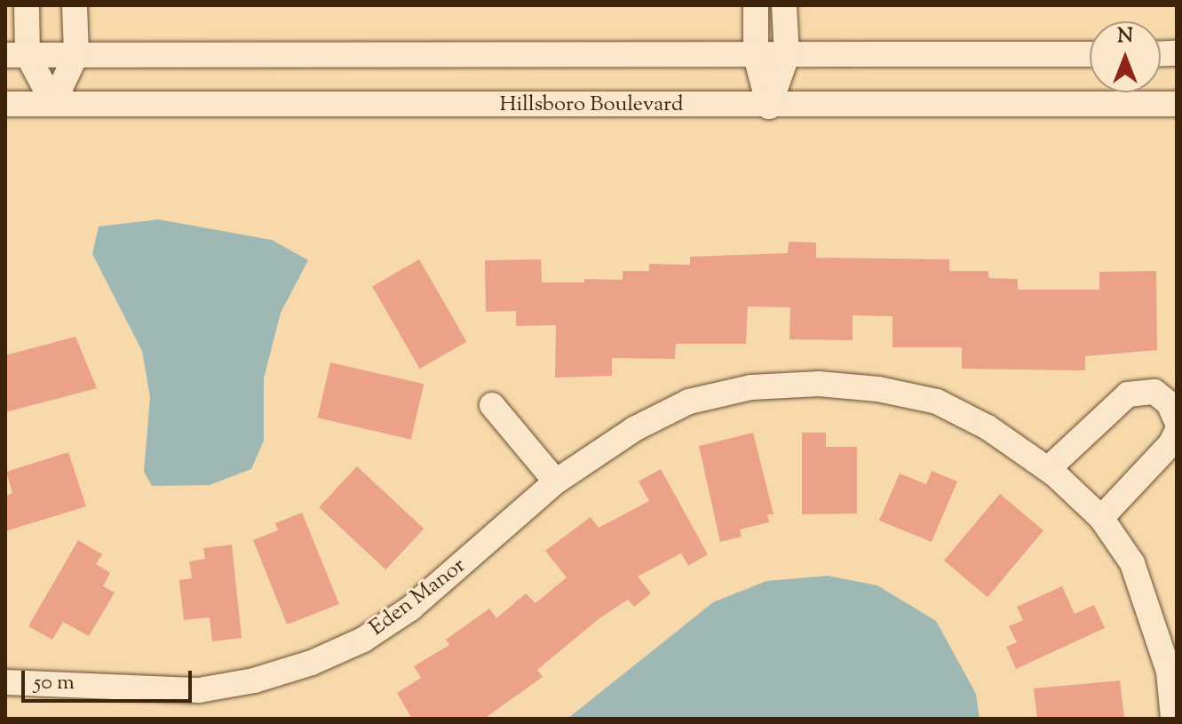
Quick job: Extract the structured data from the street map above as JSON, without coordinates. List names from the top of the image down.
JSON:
{
  "streets": {
    "street": ["Hillsboro Boulevard", "Eden Manor"]
  },
  "scale_bar": "50 m",
  "north": "top"
}
